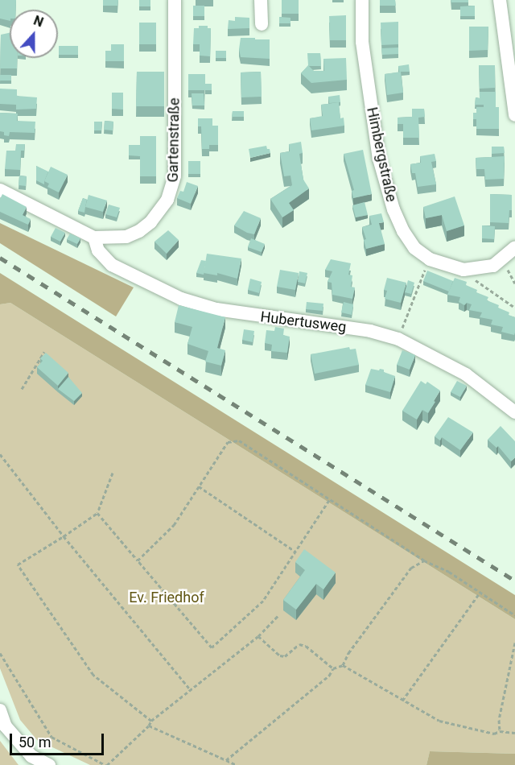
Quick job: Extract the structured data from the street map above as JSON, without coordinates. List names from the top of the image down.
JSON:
{
  "streets": {
    "street": ["Gartenstraße", "Himbergstraße", "Hubertusweg"]
  },
  "crossings": [
    ["Gartenstraße", "Hubertusweg"]
  ],
  "parks": ["Ev. Friedhof"],
  "scale_bar": "50 m",
  "north": "top"
}
